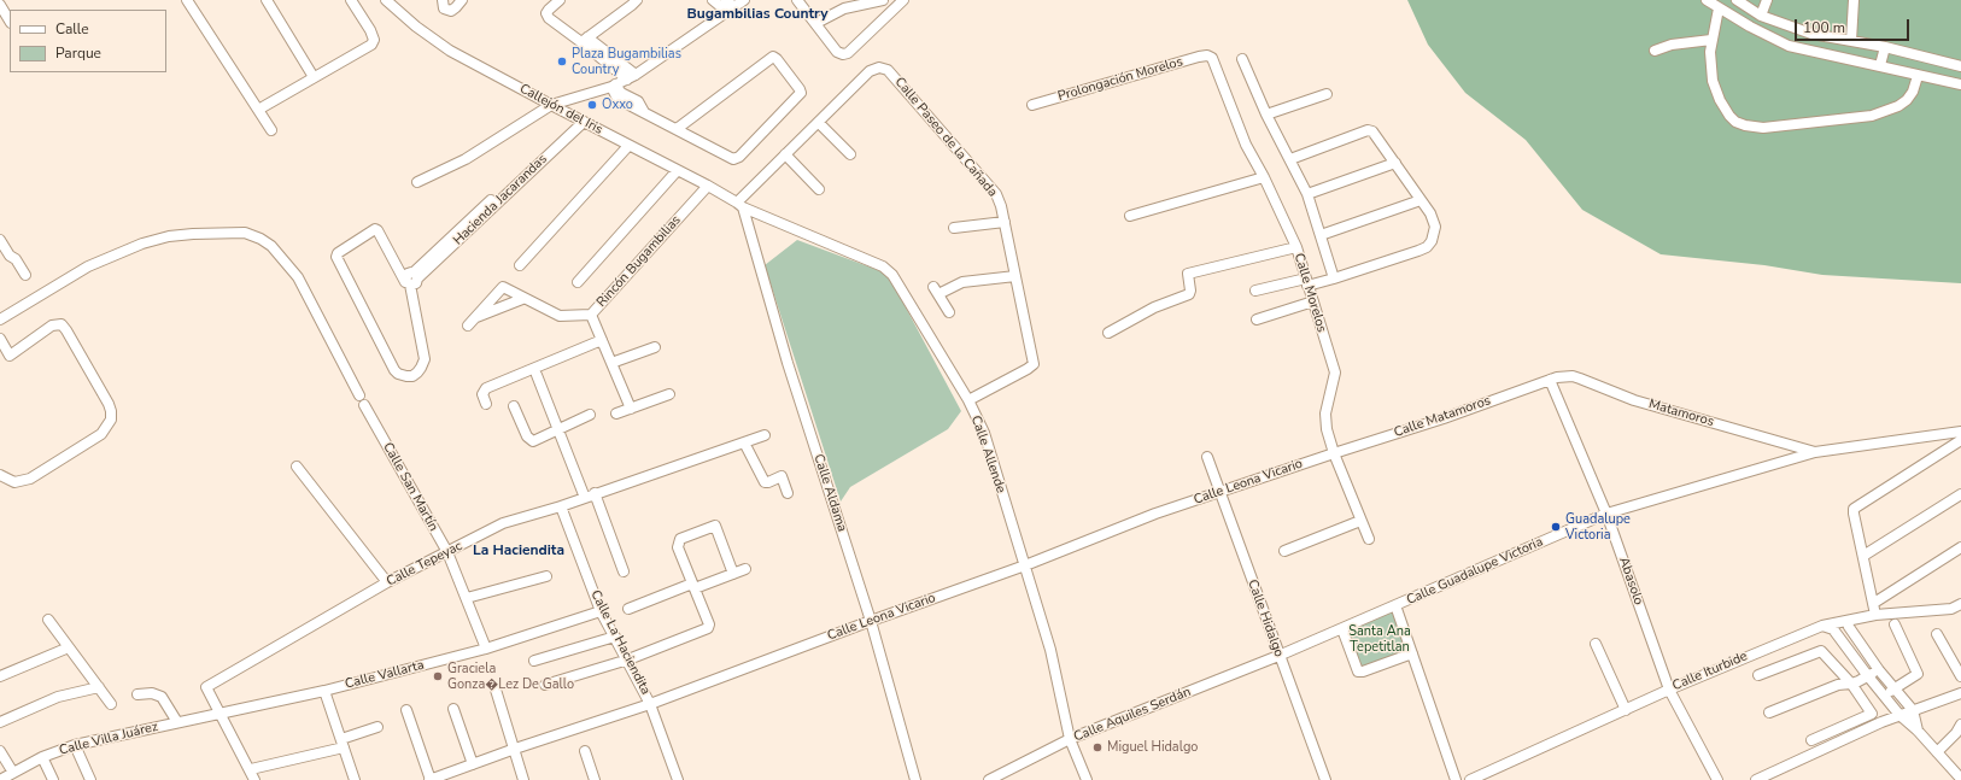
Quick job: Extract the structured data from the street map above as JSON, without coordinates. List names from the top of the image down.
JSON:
{
  "streets": {
    "street": [
      "Prolongación Morelos",
      "Callejón del Iris",
      "Calle Paseo de la Cañada",
      "Hacienda Jacarandas",
      "Rincón Bugambilias",
      "Calle Morelos",
      "Matamoros",
      "Calle Matamoros",
      "Calle Allende",
      "Calle Leona Vicario",
      "Calle San Martín",
      "Calle Aldama",
      "Calle Tepeyac",
      "Calle Guadalupe Victoria",
      "Abasolo",
      "Calle Hidalgo",
      "Calle La Haciendita",
      "Calle Iturbide",
      "Calle Vallarta",
      "Calle Aquiles Serdán",
      "Calle Villa Juárez"
    ]
  },
  "crossings": [
    ["Prolongación Morelos", "Calle Morelos"],
    ["Callejón del Iris", "Calle Paseo de la Cañada"],
    ["Callejón del Iris", "Hacienda Jacarandas"],
    ["Callejón del Iris", "Rincón Bugambilias"],
    ["Callejón del Iris", "Calle Allende"],
    ["Callejón del Iris", "Calle Aldama"],
    ["Calle Paseo de la Cañada", "Calle Allende"],
    ["Calle Paseo de la Cañada", "Calle Aldama"],
    ["Calle Morelos", "Calle Matamoros"],
    ["Calle Morelos", "Calle Leona Vicario"],
    ["Matamoros", "Calle Matamoros"],
    ["Matamoros", "Abasolo"],
    ["Calle Matamoros", "Calle Leona Vicario"],
    ["Calle Matamoros", "Abasolo"],
    ["Calle Allende", "Calle Leona Vicario"],
    ["Calle Allende", "Calle Aldama"],
    ["Calle Allende", "Calle Aquiles Serdán"],
    ["Calle Leona Vicario", "Calle Aldama"],
    ["Calle Leona Vicario", "Calle Hidalgo"],
    ["Calle Leona Vicario", "Calle La Haciendita"],
    ["Calle San Martín", "Calle Tepeyac"],
    ["Calle San Martín", "Calle Vallarta"],
    ["Calle Tepeyac", "Calle La Haciendita"],
    ["Calle Tepeyac", "Calle Vallarta"],
    ["Calle Tepeyac", "Calle Villa Juárez"],
    ["Calle Guadalupe Victoria", "Abasolo"],
    ["Calle Guadalupe Victoria", "Calle Hidalgo"],
    ["Calle Guadalupe Victoria", "Calle Aquiles Serdán"],
    ["Abasolo", "Calle Iturbide"],
    ["Calle Hidalgo", "Calle Aquiles Serdán"],
    ["Calle La Haciendita", "Calle Vallarta"],
    ["Calle Vallarta", "Calle Villa Juárez"]
  ],
  "districts": ["Bugambilias Country", "La Haciendita"],
  "parks": ["Santa Ana Tepetitlan"],
  "places": [
    "Plaza Bugambilias Country",
    "Oxxo",
    "Guadalupe Victoria",
    "Graciela Gonza�Lez De Gallo",
    "Miguel Hidalgo"
  ],
  "legend": ["Calle", "Parque"],
  "scale_bar": "100 m"
}
